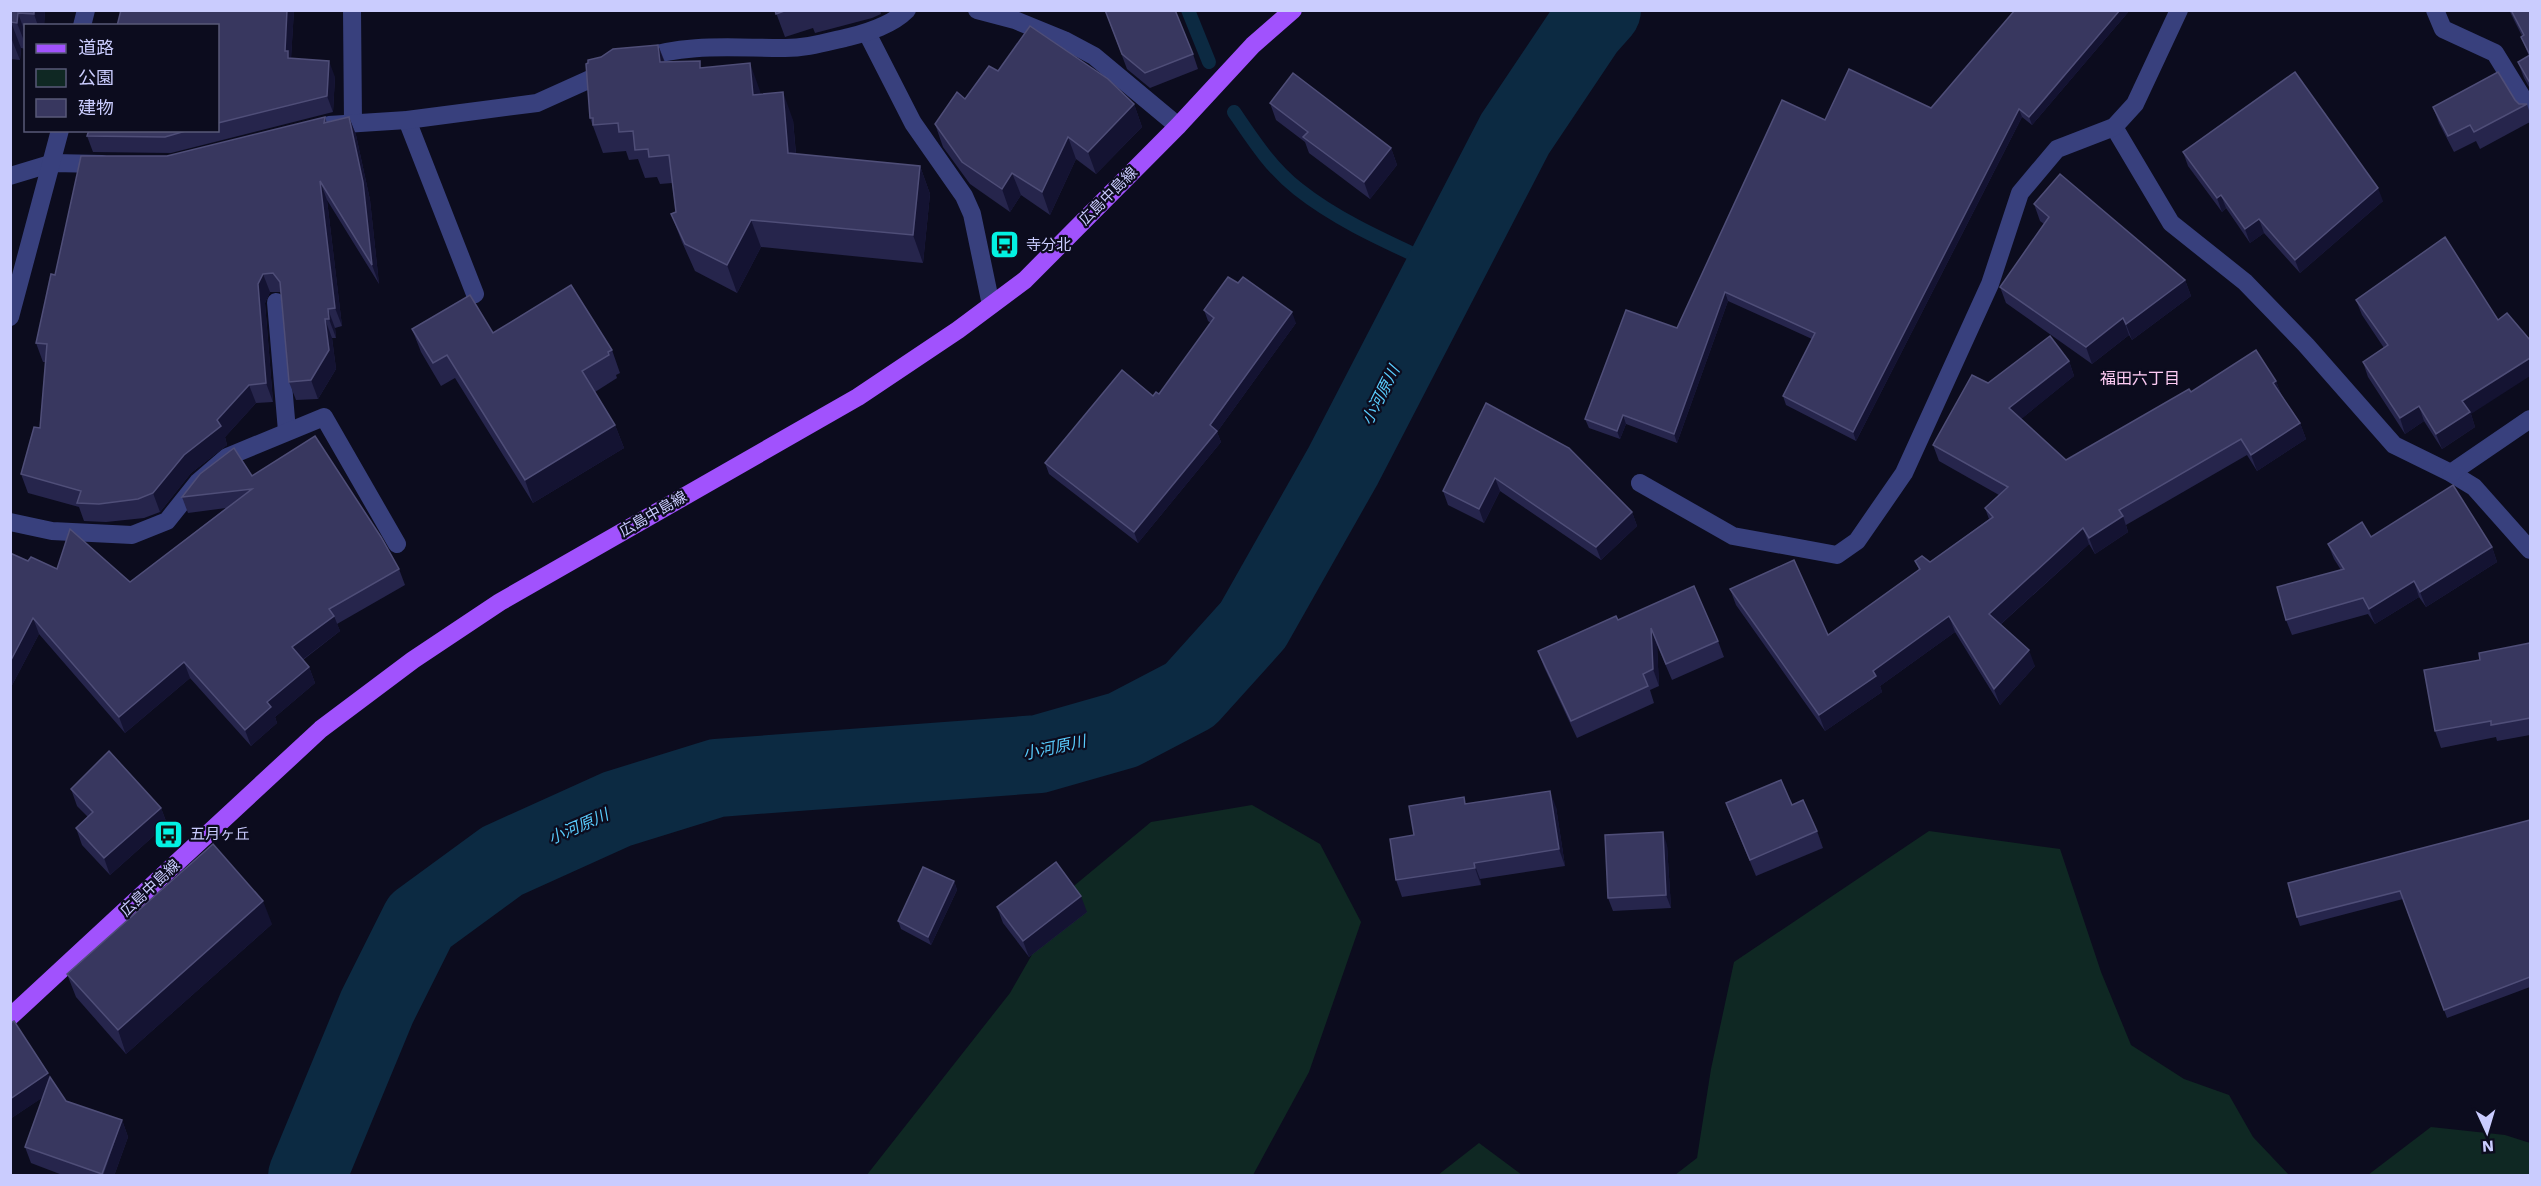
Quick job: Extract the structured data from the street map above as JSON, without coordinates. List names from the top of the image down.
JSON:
{
  "streets": {
    "main road": ["広島中島線"]
  },
  "districts": ["福田六丁目"],
  "water": ["小河原川"],
  "places": {
    "bus stop": ["寺分北", "五月ヶ丘"]
  },
  "legend": ["道路", "公園", "建物"],
  "north": "bottom"
}
